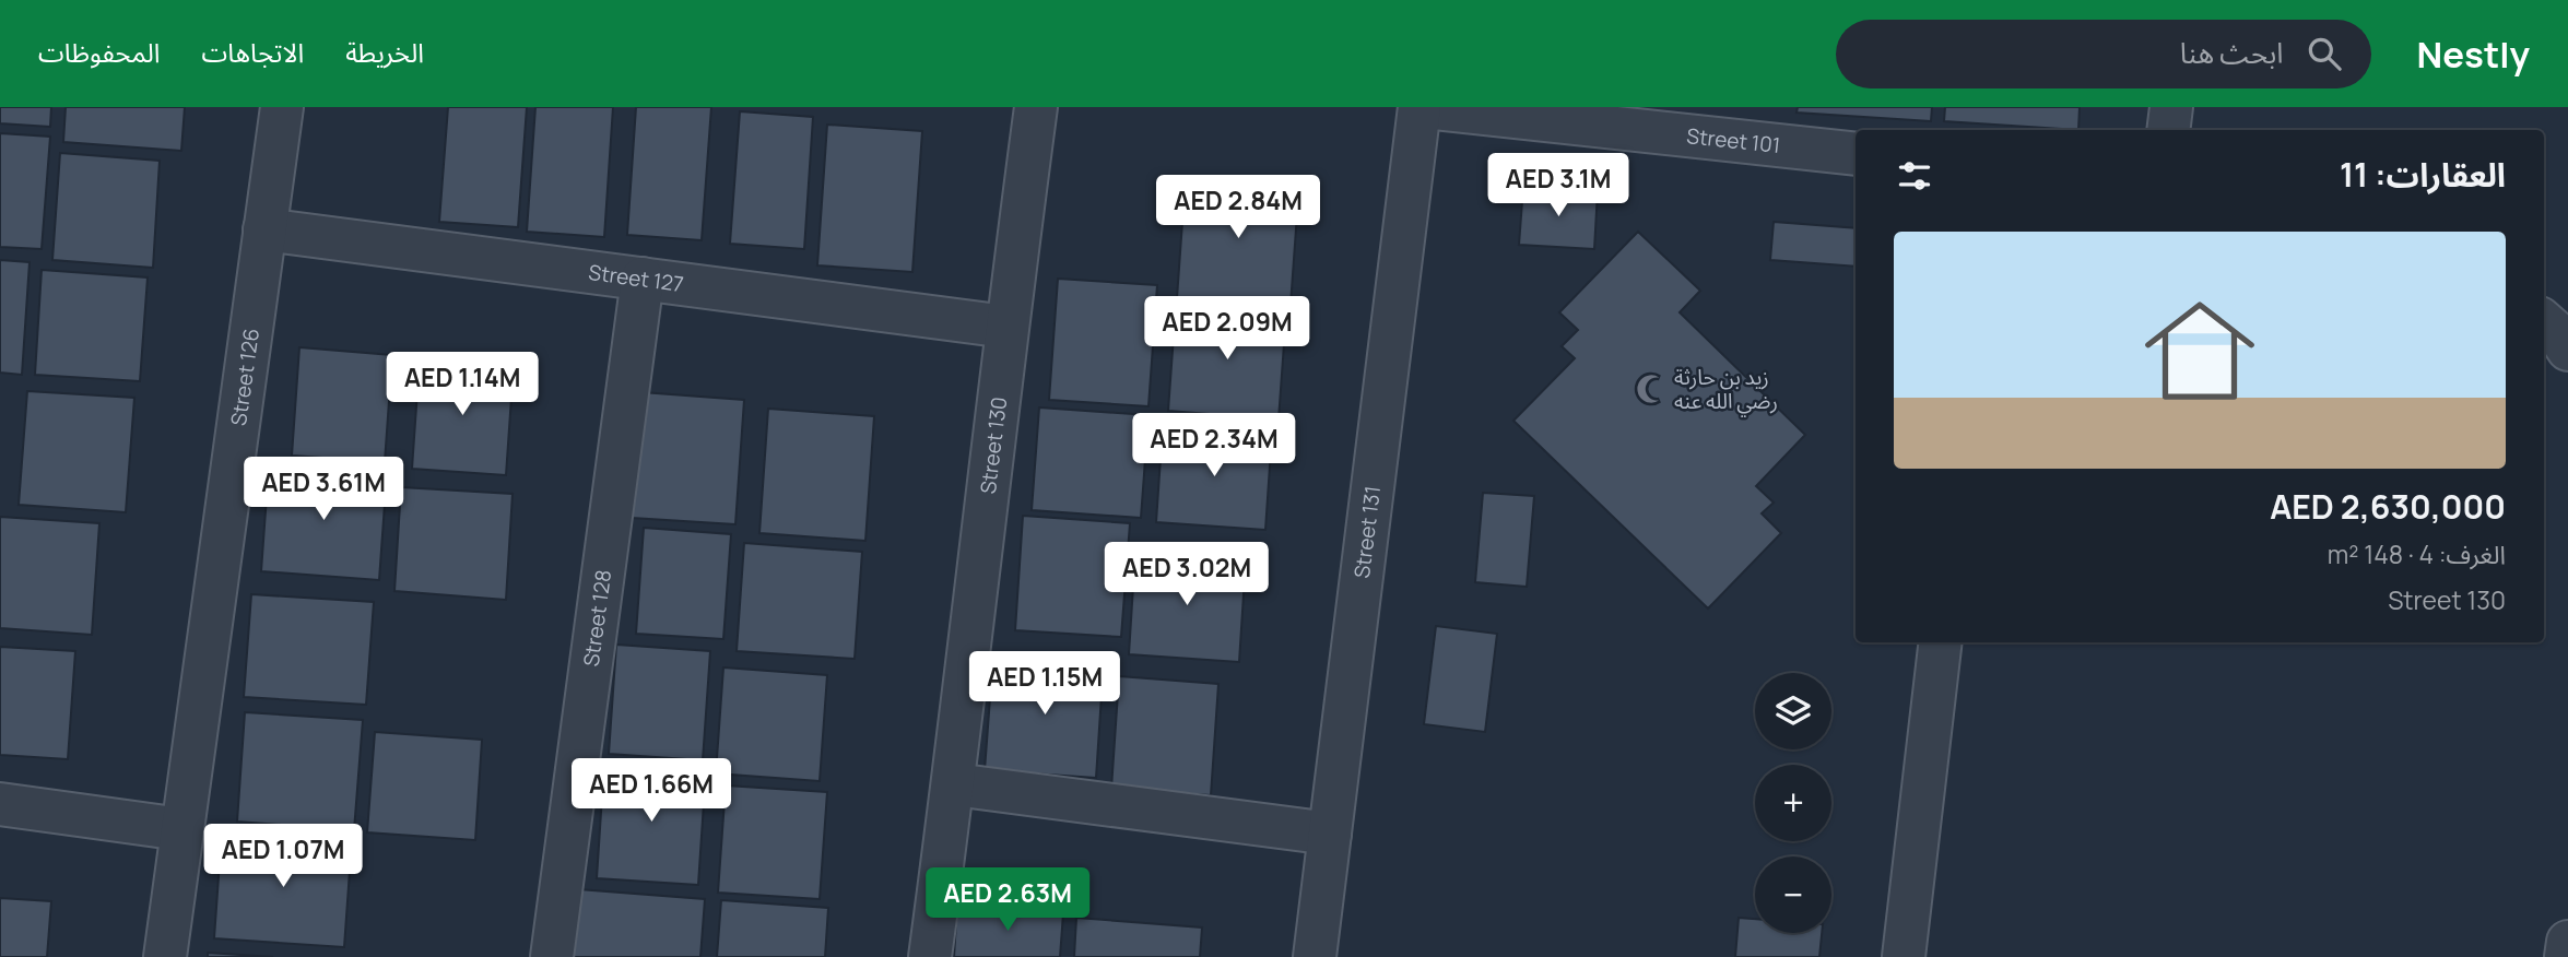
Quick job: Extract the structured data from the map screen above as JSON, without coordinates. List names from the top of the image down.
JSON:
{
  "streets": {
    "street": [
      "Street 101",
      "Street 127",
      "Street 126",
      "Street 130",
      "Street 131",
      "Street 128"
    ]
  },
  "crossings": [
    ["Street 101", "Street 131"],
    ["Street 127", "Street 126"],
    ["Street 127", "Street 130"],
    ["Street 127", "Street 128"]
  ],
  "places": {
    "mosque": ["زيد بن حارثة رضي الله عنه"]
  },
  "page": {
    "header": "Nestly",
    "search": "ابحث هنا",
    "nav": ["الخريطة", "الاتجاهات", "المحفوظات"],
    "heading": "العقارات: 11",
    "price": [
      "AED 3.1M",
      "AED 2.84M",
      "AED 2.09M",
      "AED 1.14M",
      "AED 2.34M",
      "AED 3.61M",
      "AED 3.02M",
      "AED 1.15M",
      "AED 1.66M",
      "AED 1.07M",
      "AED 2.63M"
    ],
    "list": [
      {
        "name": "AED 2,630,000",
        "note": "الغرف: 4 · 148 m² · Street 130"
      }
    ],
    "map_buttons": ["+", "−"]
  }
}
